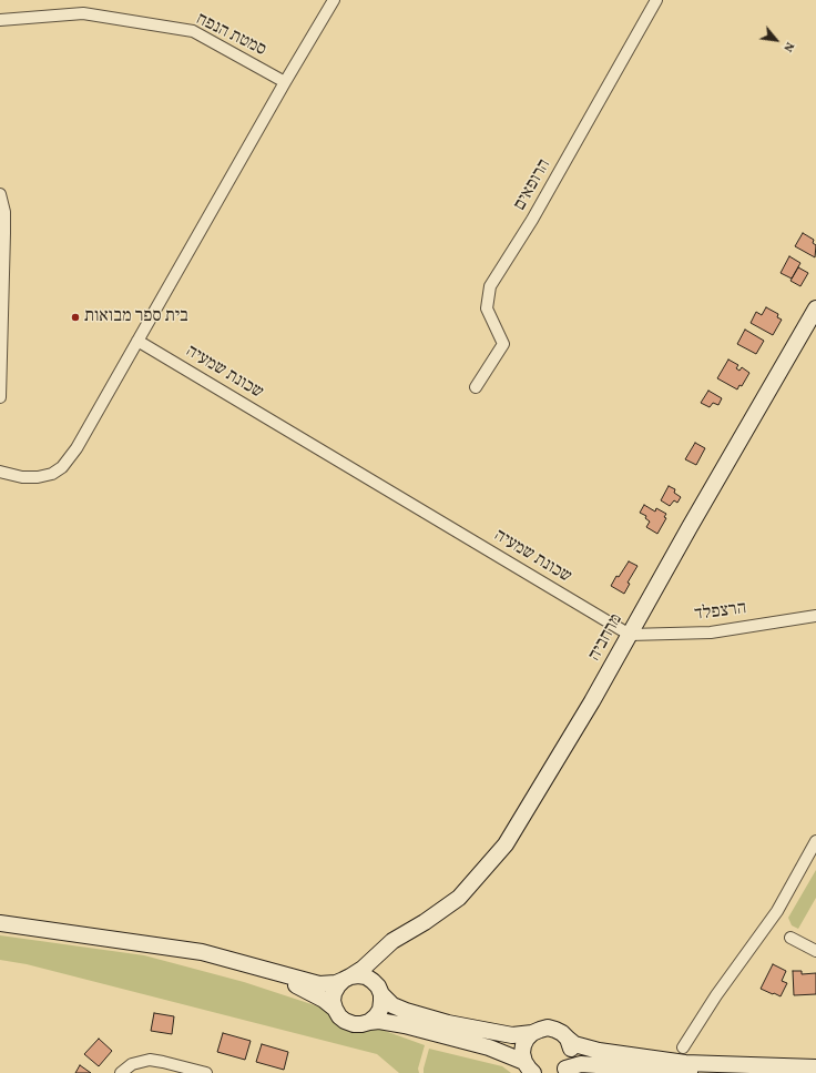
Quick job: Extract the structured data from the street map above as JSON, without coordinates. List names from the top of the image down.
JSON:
{
  "streets": {
    "main road": ["מרחביה"],
    "street": [
      "סמטת הנפח",
      "הרופאים",
      "שכונת שמעיה",
      "הרצפלד"
    ]
  },
  "crossings": [
    ["שכונת שמעיה", "הרצפלד"],
    ["שכונת שמעיה", "מרחביה"],
    ["הרצפלד", "מרחביה"]
  ],
  "places": ["בית ספר מבואות"],
  "north": "bottom right"
}
